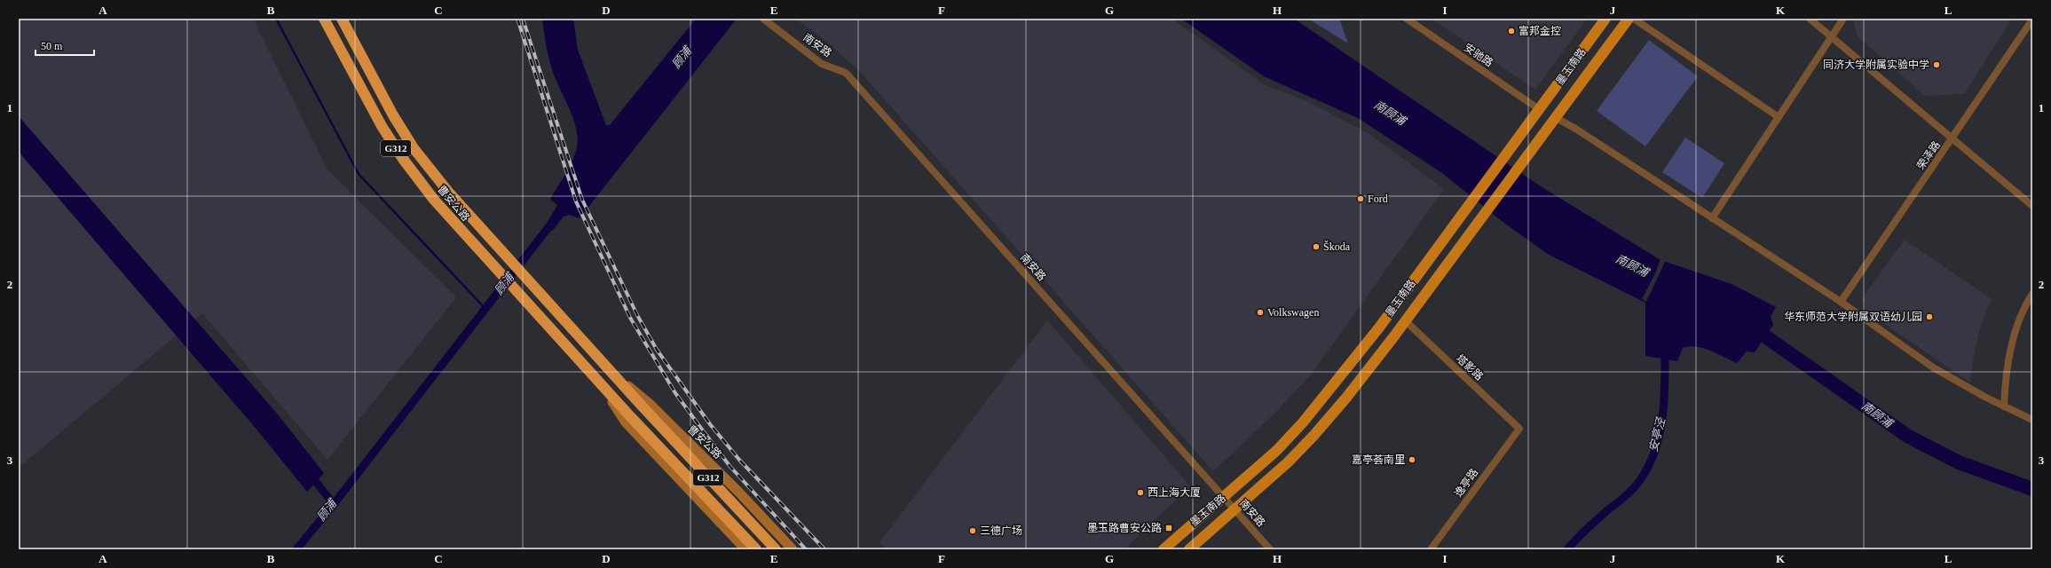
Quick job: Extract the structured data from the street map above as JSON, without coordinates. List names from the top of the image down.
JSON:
{
  "streets": {
    "highway": ["G312", "曹安公路"],
    "main road": ["墨玉南路"],
    "street": [
      "南安路",
      "安驰路",
      "荣泽路",
      "塔影路",
      "逸亭路"
    ]
  },
  "crossings": [
    ["南安路", "墨玉南路"],
    ["安驰路", "墨玉南路"],
    ["墨玉南路", "塔影路"],
    ["塔影路", "逸亭路"]
  ],
  "water": ["顾浦", "南顾浦", "安亭泾"],
  "places": {
    "other": [
      "富邦金控",
      "同济大学附属实验中学",
      "Ford",
      "Škoda",
      "Volkswagen",
      "华东师范大学附属双语幼儿园",
      "嘉亭荟南里",
      "西上海大厦",
      "三德广场"
    ],
    "transit": ["墨玉路曹安公路"]
  },
  "scale_bar": "50 m",
  "grid": {
    "columns": [
      "A",
      "B",
      "C",
      "D",
      "E",
      "F",
      "G",
      "H",
      "I",
      "J",
      "K",
      "L"
    ],
    "rows": ["1", "2", "3"]
  }
}
